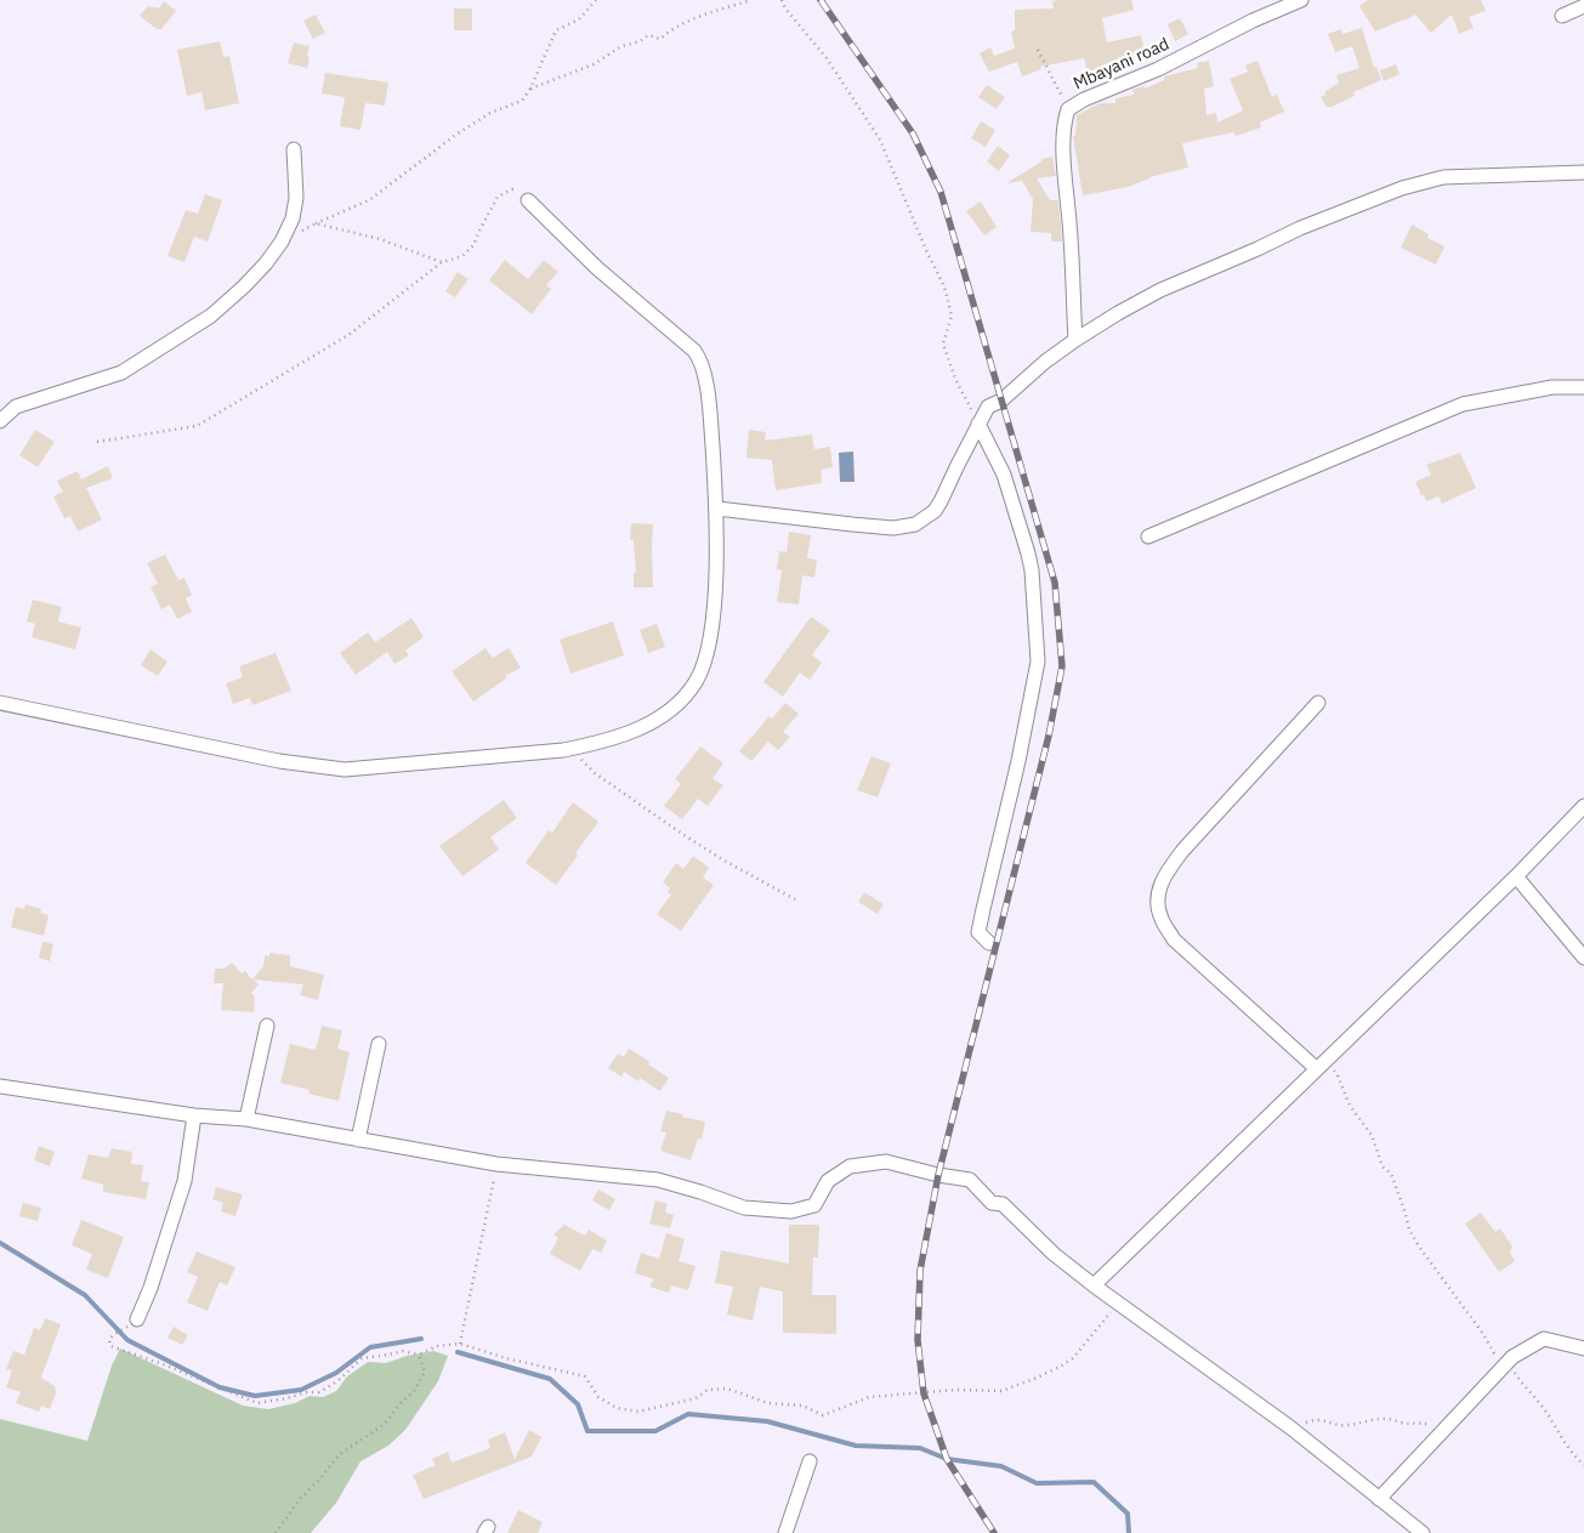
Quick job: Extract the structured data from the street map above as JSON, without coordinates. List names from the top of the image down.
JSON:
{
  "streets": {
    "street": ["Mbayani road"]
  }
}
